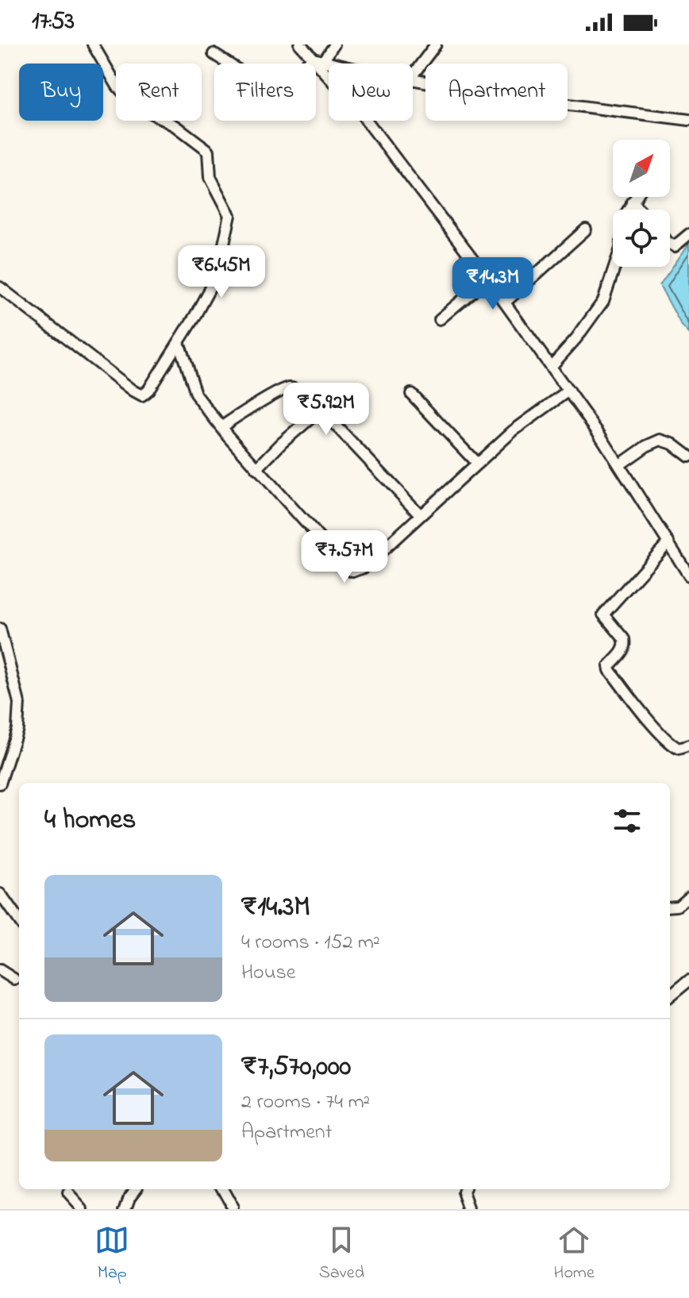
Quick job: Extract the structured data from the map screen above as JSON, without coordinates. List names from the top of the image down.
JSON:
{
  "north": "top right",
  "page": {
    "status": "17:53",
    "chip": [
      "Buy",
      "Rent",
      "Filters",
      "New",
      "Apartment"
    ],
    "price": [
      "₹6.45M",
      "₹14.3M",
      "₹5.92M",
      "₹7.57M"
    ],
    "heading": "4 homes",
    "list": [
      {
        "name": "₹14.3M",
        "note": "4 rooms · 152 m² · House"
      },
      {
        "name": "₹7,570,000",
        "note": "2 rooms · 74 m² · Apartment"
      }
    ],
    "tabs": ["Map", "Saved", "Home"]
  }
}
